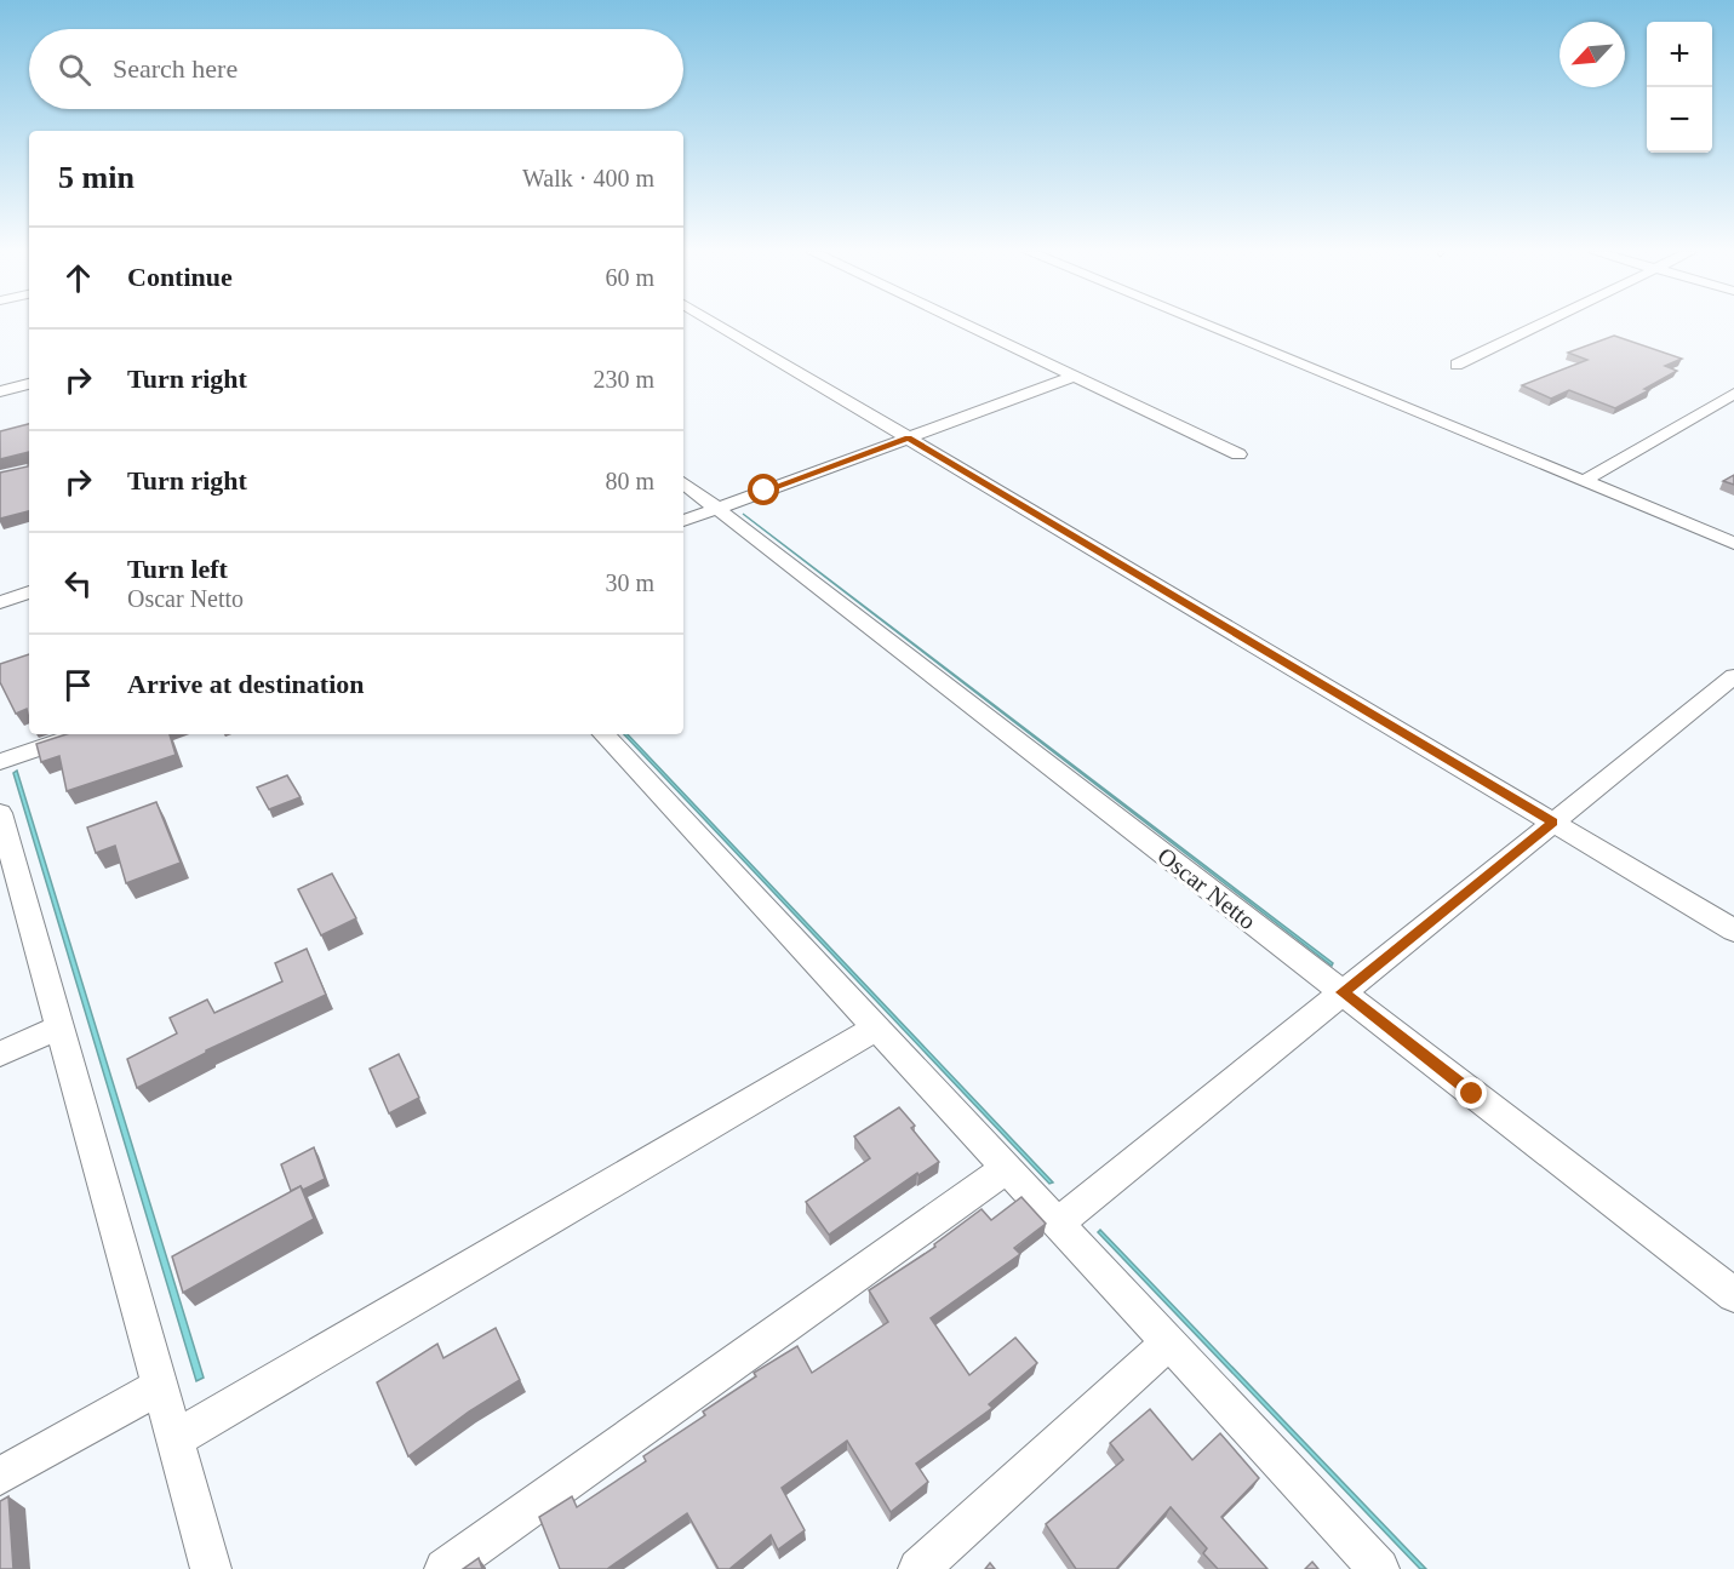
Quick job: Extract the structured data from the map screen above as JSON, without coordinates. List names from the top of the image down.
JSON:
{
  "streets": {
    "street": ["Oscar Netto"]
  },
  "north": "bottom left",
  "page": {
    "map_buttons": ["+", "−"],
    "search": "Search here",
    "heading": ["5 min", "Walk · 400 m"],
    "list": [
      ["Continue", "60 m"],
      ["Turn right", "230 m"],
      ["Turn right", "80 m"],
      ["Turn left", "Oscar Netto", "30 m"],
      "Arrive at destination"
    ]
  }
}
